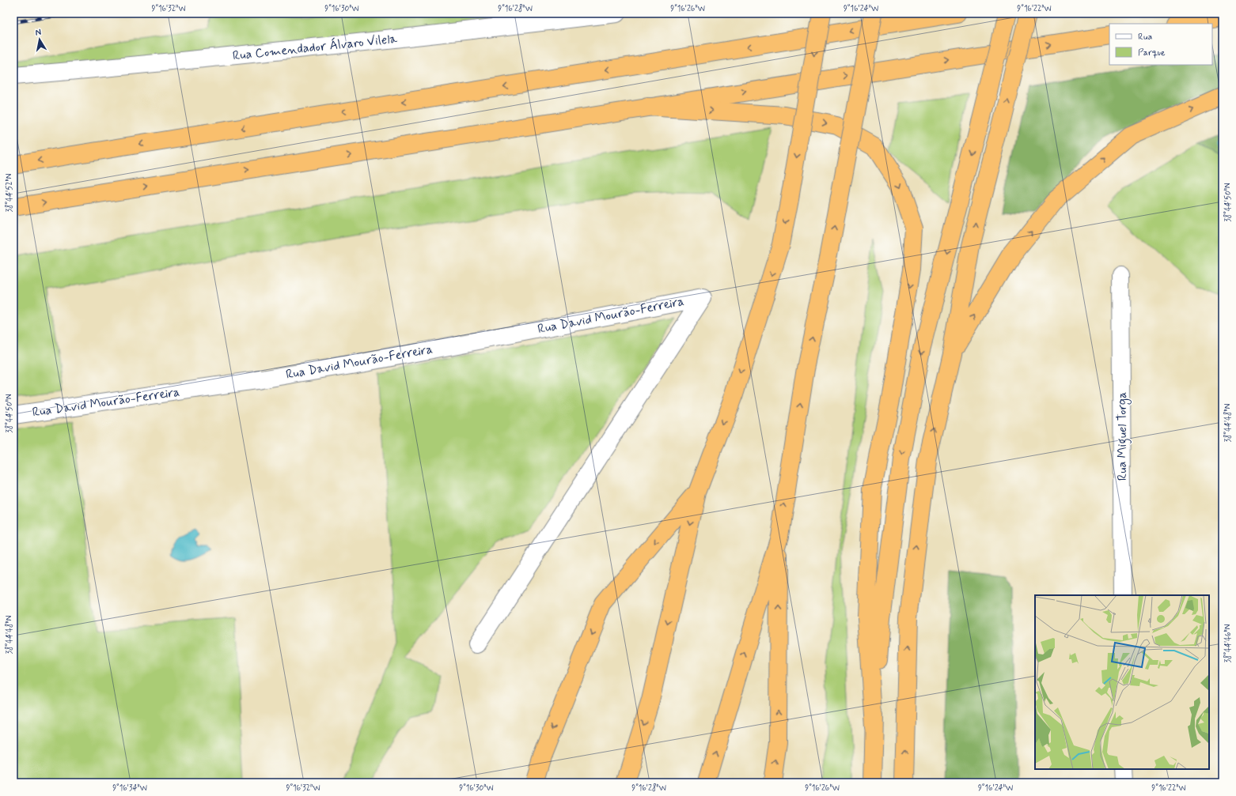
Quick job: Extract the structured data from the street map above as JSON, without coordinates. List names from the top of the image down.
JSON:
{
  "streets": {
    "street": ["Rua Comendador Álvaro Vilela", "Rua David Mourão-Ferreira", "Rua Miguel Torga"]
  },
  "legend": ["Rua", "Parque"],
  "north": "top",
  "coordinates": [
    "9°16'32\"W",
    "9°16'30\"W",
    "9°16'28\"W",
    "9°16'26\"W",
    "9°16'24\"W",
    "9°16'22\"W",
    "38°44'52\"N",
    "38°44'50\"N",
    "38°44'48\"N",
    "38°44'46\"N",
    "9°16'34\"W"
  ]
}
